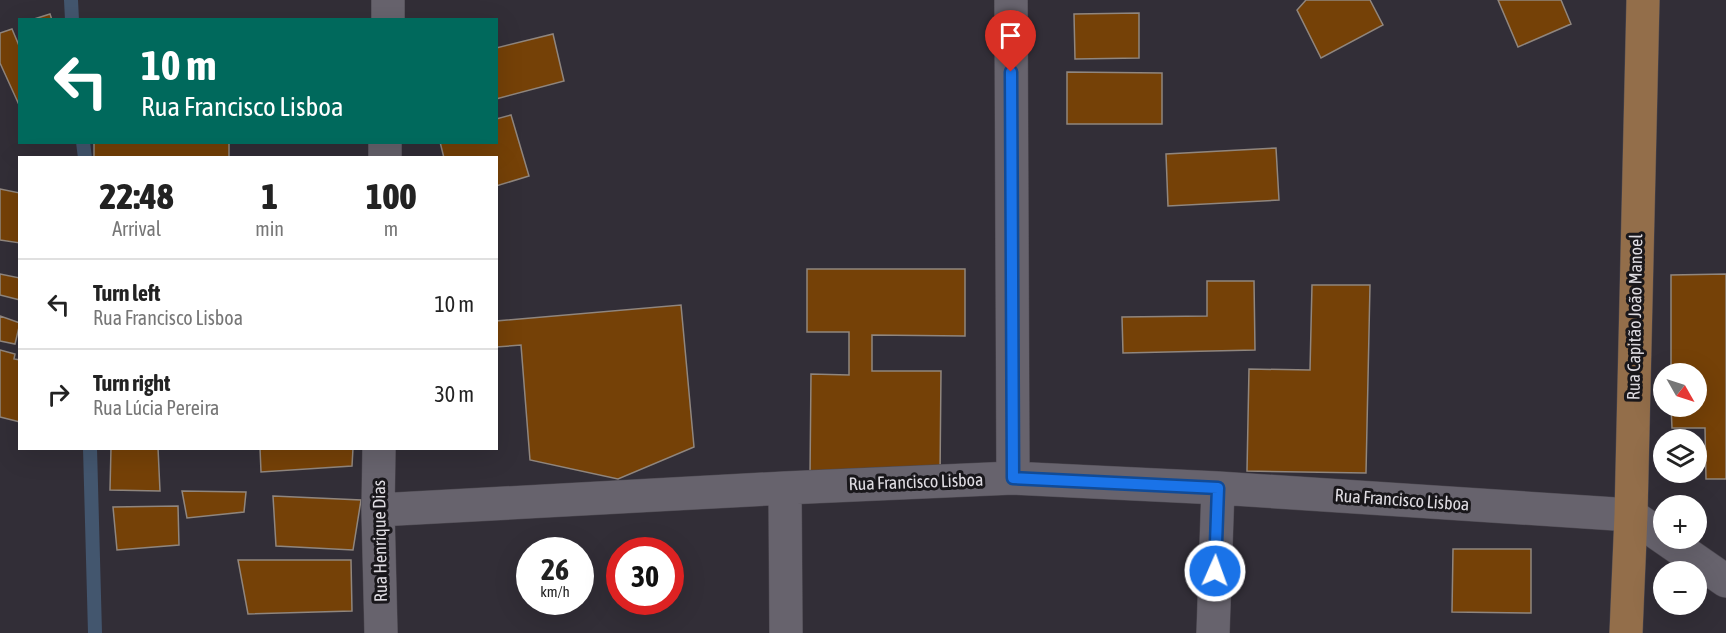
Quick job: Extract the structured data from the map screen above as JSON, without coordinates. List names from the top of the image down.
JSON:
{
  "streets": {
    "main road": ["Rua Capitão João Manoel"],
    "street": ["Rua Francisco Lisboa", "Rua Henrique Dias"]
  },
  "crossings": [
    ["Rua Capitão João Manoel", "Rua Francisco Lisboa"],
    ["Rua Francisco Lisboa", "Rua Henrique Dias"]
  ],
  "north": "bottom right",
  "page": {
    "turn": ["10 m", "Rua Francisco Lisboa"],
    "eta": [
      "22:48",
      "Arrival",
      "1",
      "min",
      "100",
      "m"
    ],
    "list": [
      {
        "name": "Turn left",
        "note": "Rua Francisco Lisboa",
        "value": "10 m"
      },
      {
        "name": "Turn right",
        "note": "Rua Lúcia Pereira",
        "value": "30 m"
      }
    ],
    "map_buttons": ["+", "−"],
    "speed": "26 km/h",
    "limit": "30"
  }
}
